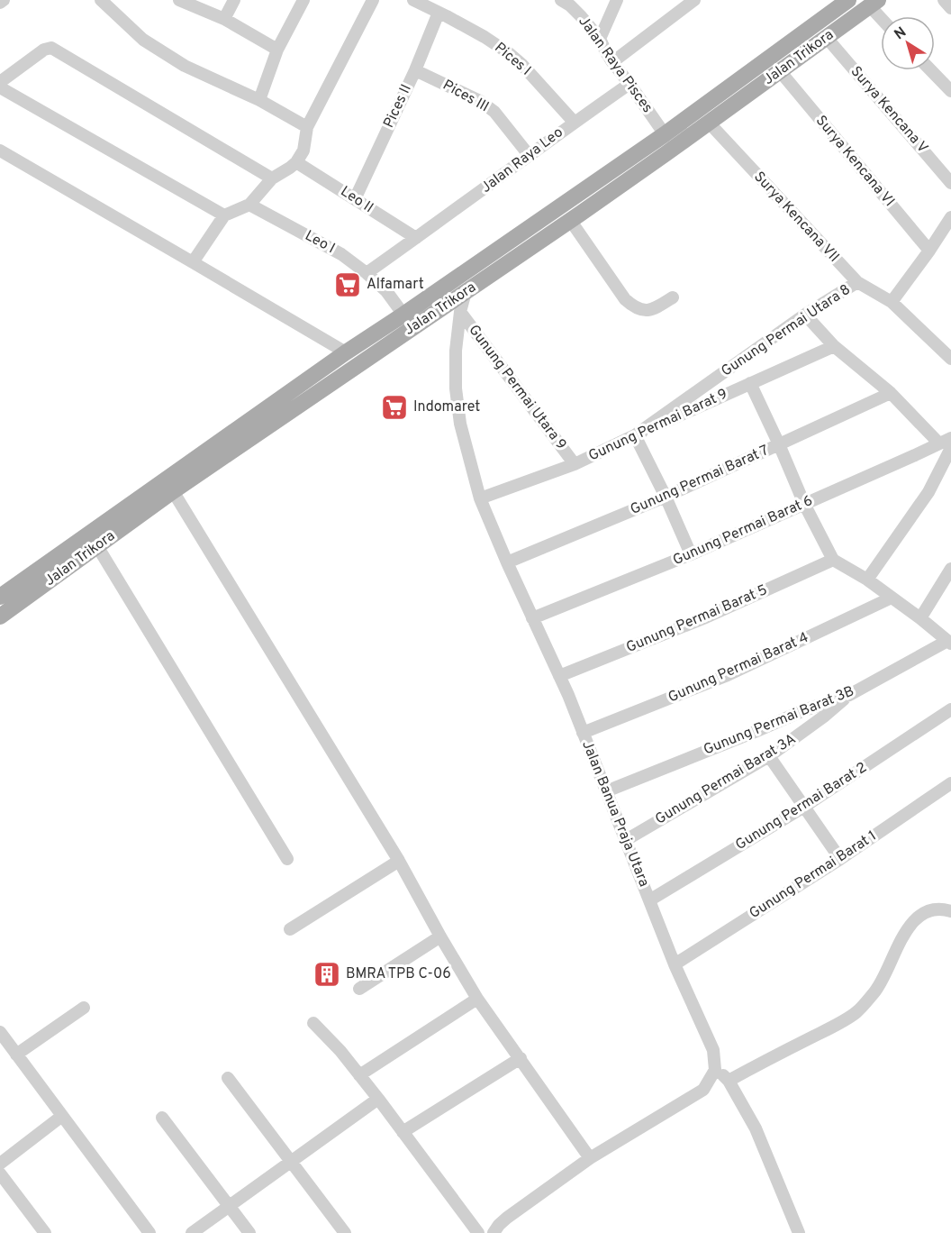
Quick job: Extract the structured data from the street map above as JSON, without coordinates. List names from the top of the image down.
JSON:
{
  "streets": {
    "main road": ["Jalan Trikora"],
    "street": [
      "Pices I",
      "Jalan Raya Pisces",
      "Pices III",
      "Pices II",
      "Surya Kencana V",
      "Jalan Raya Leo",
      "Surya Kencana VI",
      "Leo II",
      "Surya Kencana VII",
      "Leo I",
      "Gunung Permai Utara 8",
      "Gunung Permai Utara 9",
      "Gunung Permai Barat 9",
      "Gunung Permai Barat 7",
      "Gunung Permai Barat 6",
      "Gunung Permai Barat 5",
      "Gunung Permai Barat 4",
      "Gunung Permai Barat 3B",
      "Gunung Permai Barat 3A",
      "Gunung Permai Barat 2",
      "Jalan Banua Praja Utara",
      "Gunung Permai Barat 1"
    ]
  },
  "crossings": [
    ["Jalan Trikora", "Jalan Raya Pisces"],
    ["Jalan Trikora", "Surya Kencana V"],
    ["Jalan Trikora", "Surya Kencana VI"],
    ["Jalan Trikora", "Surya Kencana VII"],
    ["Jalan Trikora", "Leo I"],
    ["Jalan Trikora", "Jalan Banua Praja Utara"],
    ["Pices I", "Pices II"],
    ["Pices I", "Jalan Raya Leo"],
    ["Jalan Raya Pisces", "Jalan Raya Leo"],
    ["Pices III", "Pices II"],
    ["Pices III", "Jalan Raya Leo"],
    ["Pices II", "Leo II"],
    ["Jalan Raya Leo", "Leo II"],
    ["Jalan Raya Leo", "Leo I"],
    ["Surya Kencana VII", "Gunung Permai Utara 8"],
    ["Gunung Permai Utara 8", "Gunung Permai Barat 9"],
    ["Gunung Permai Utara 9", "Gunung Permai Barat 9"],
    ["Gunung Permai Utara 9", "Jalan Banua Praja Utara"],
    ["Gunung Permai Barat 9", "Jalan Banua Praja Utara"],
    ["Gunung Permai Barat 7", "Jalan Banua Praja Utara"],
    ["Gunung Permai Barat 6", "Jalan Banua Praja Utara"],
    ["Gunung Permai Barat 5", "Jalan Banua Praja Utara"],
    ["Gunung Permai Barat 4", "Jalan Banua Praja Utara"],
    ["Gunung Permai Barat 3B", "Gunung Permai Barat 3A"],
    ["Gunung Permai Barat 3B", "Jalan Banua Praja Utara"],
    ["Gunung Permai Barat 3A", "Jalan Banua Praja Utara"],
    ["Gunung Permai Barat 2", "Jalan Banua Praja Utara"],
    ["Jalan Banua Praja Utara", "Gunung Permai Barat 1"]
  ],
  "places": {
    "supermarket": ["Alfamart", "Indomaret"],
    "building": ["BMRA TPB C-06"]
  },
  "north": "top left"
}
